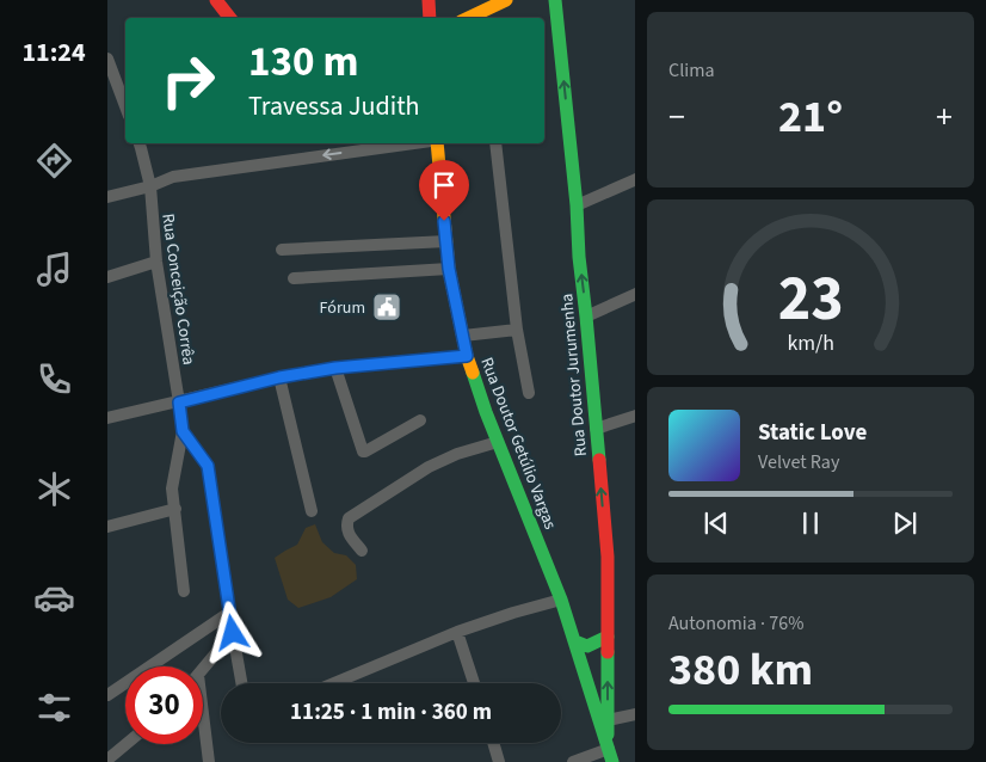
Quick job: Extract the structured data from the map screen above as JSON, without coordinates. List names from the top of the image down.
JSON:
{
  "streets": {
    "main road": ["Rua Doutor Jurumenha", "Rua Doutor Getúlio Vargas"],
    "street": ["Rua Conceição Corrêa"]
  },
  "crossings": [
    ["Rua Doutor Jurumenha", "Rua Doutor Getúlio Vargas"]
  ],
  "one_way": ["Rua Doutor Jurumenha"],
  "places": {
    "public building": ["Fórum"]
  },
  "page": {
    "tabs": "11:24",
    "tile": [
      "Clima",
      ["Autonomia · 76%", "380 km"]
    ],
    "turn": ["130 m", "Travessa Judith"],
    "heat": ["−", "21°", "+"],
    "song": ["Static Love", "Velvet Ray"],
    "limit": "30",
    "trip": "11:25 · 1 min · 360 m",
    "gauge": ["23", "km/h"]
  }
}
